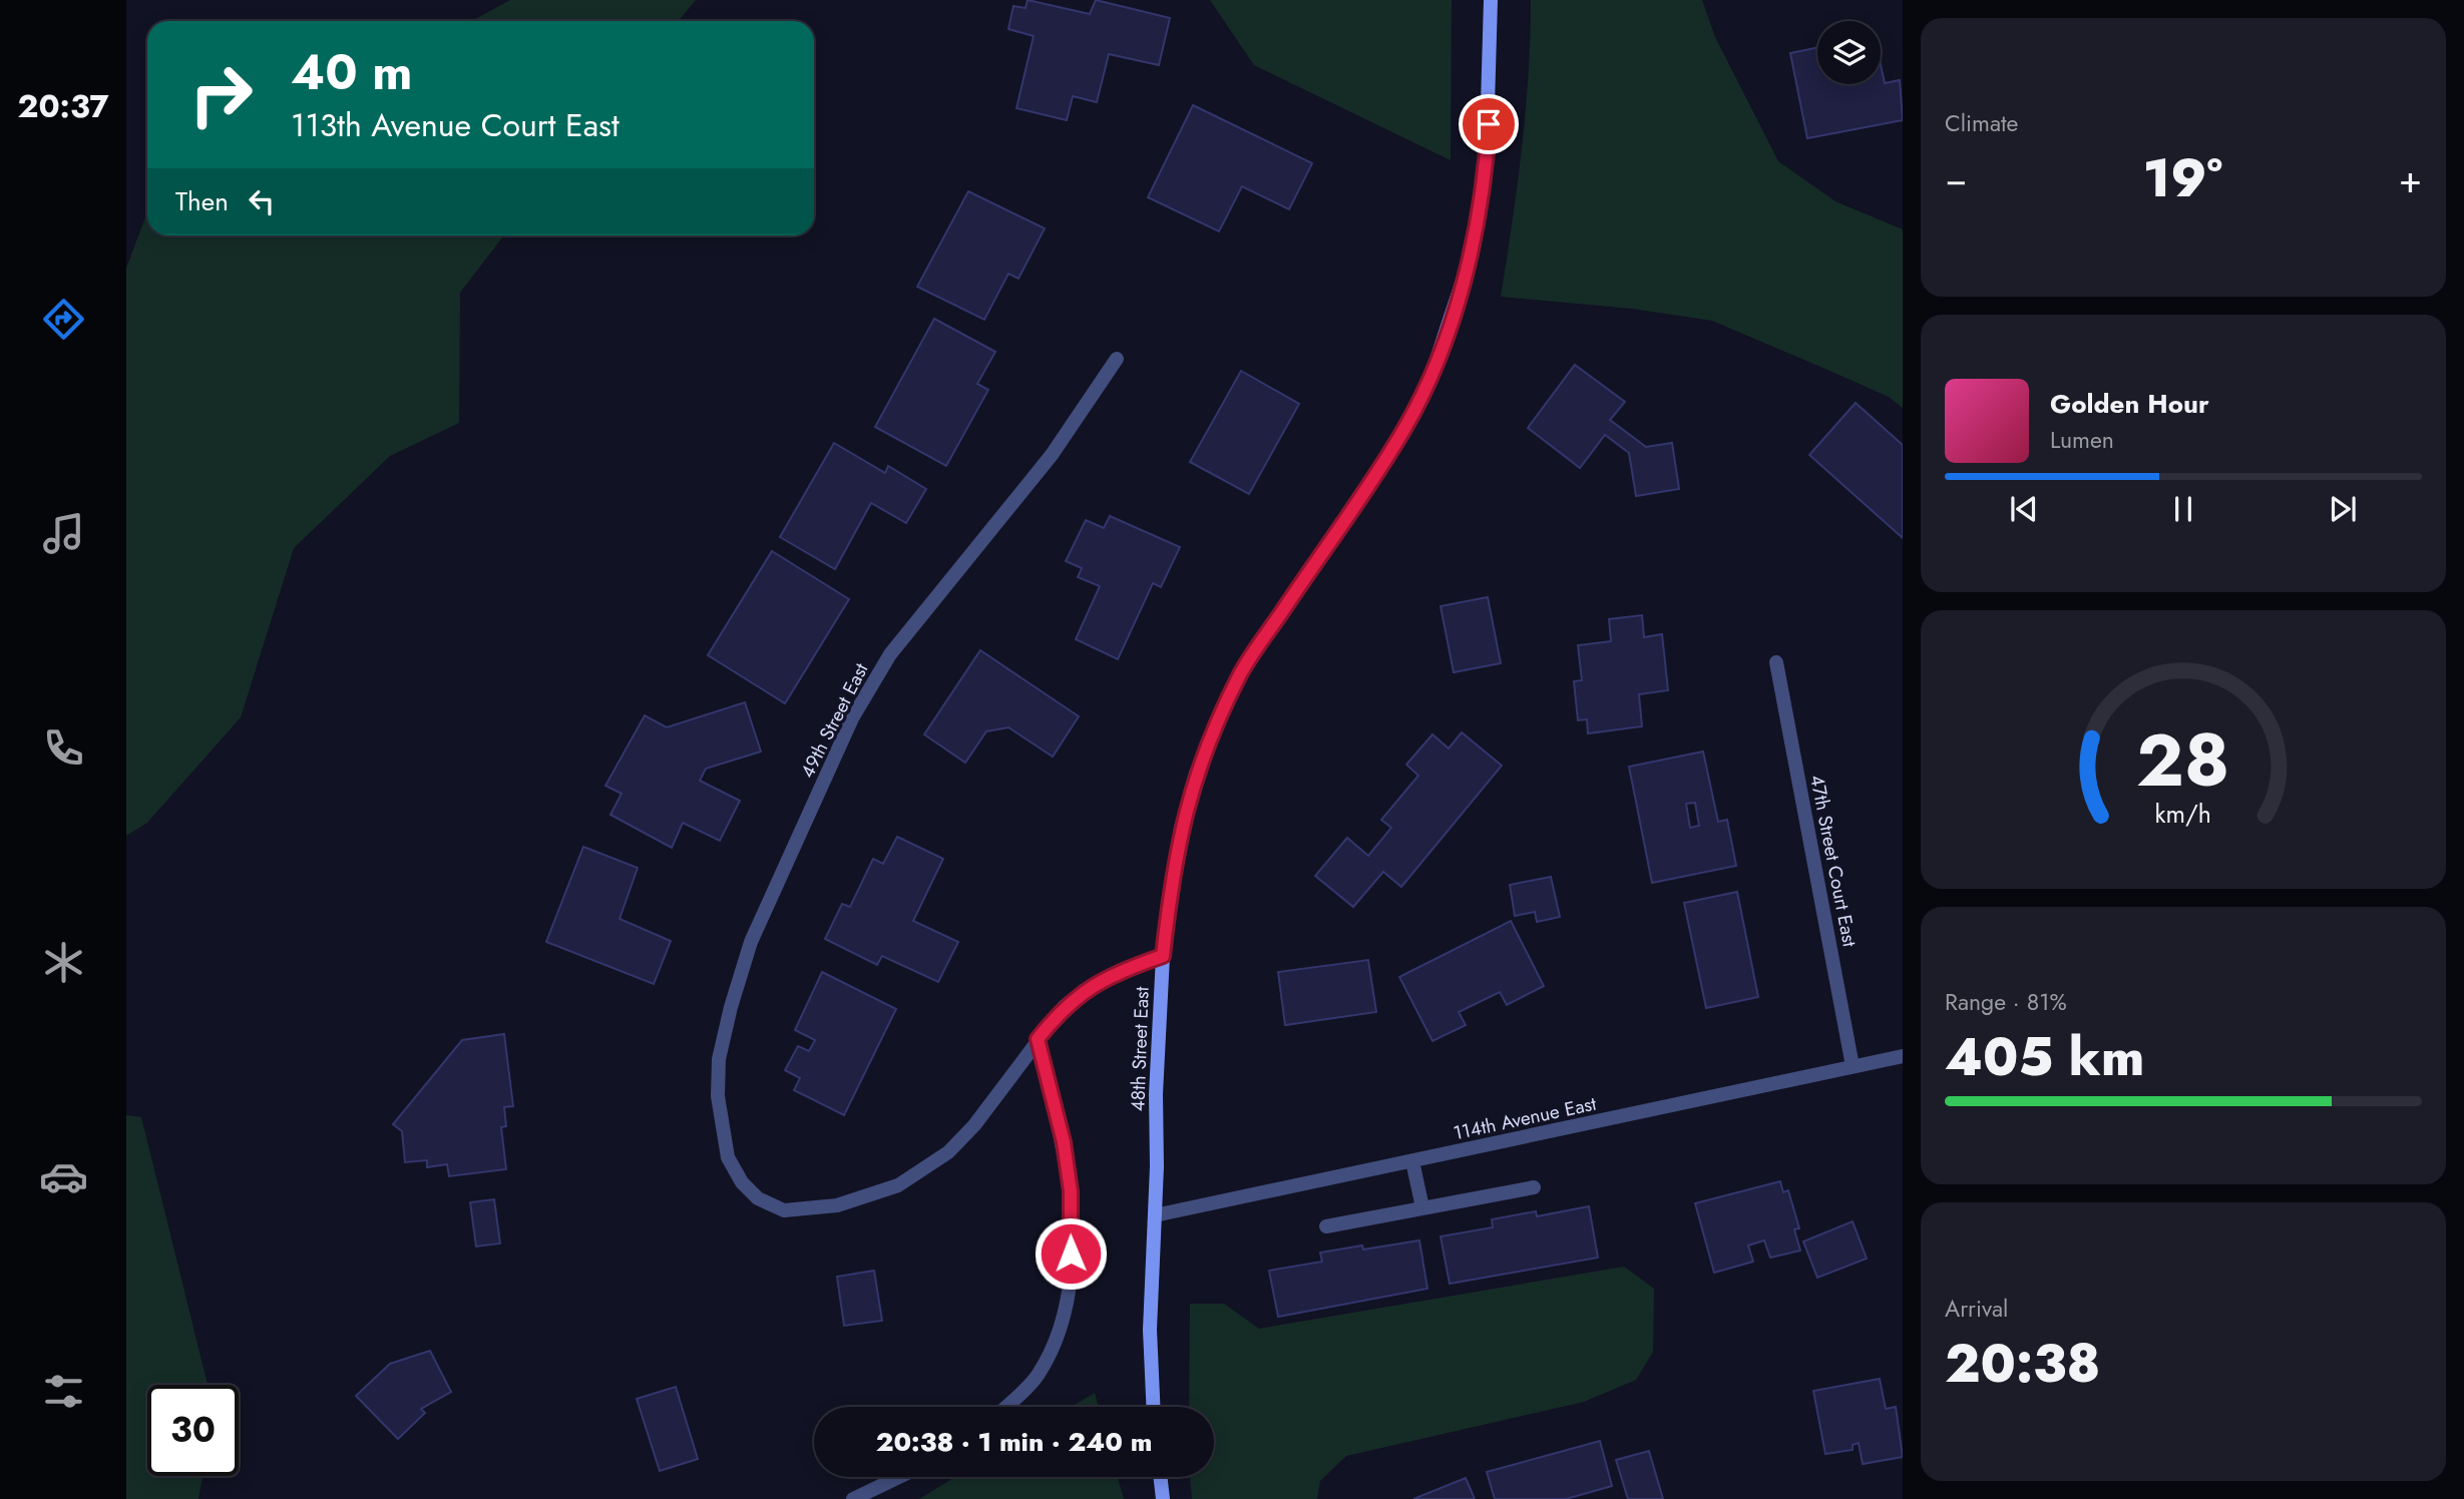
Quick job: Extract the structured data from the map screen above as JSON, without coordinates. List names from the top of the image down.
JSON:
{
  "streets": {
    "street": [
      "49th Street East",
      "47th Street Court East",
      "48th Street East",
      "114th Avenue East"
    ]
  },
  "crossings": [
    ["47th Street Court East", "114th Avenue East"],
    ["48th Street East", "114th Avenue East"]
  ],
  "page": {
    "tabs": "20:37",
    "tile": [
      "Climate",
      ["Range · 81%", "405 km"],
      ["Arrival", "20:38"]
    ],
    "turn": ["40 m", "113th Avenue Court East"],
    "heat": ["−", "19°", "+"],
    "then": "Then",
    "song": ["Golden Hour", "Lumen"],
    "limit": "30",
    "trip": "20:38 · 1 min · 240 m",
    "gauge": ["28", "km/h"]
  }
}
